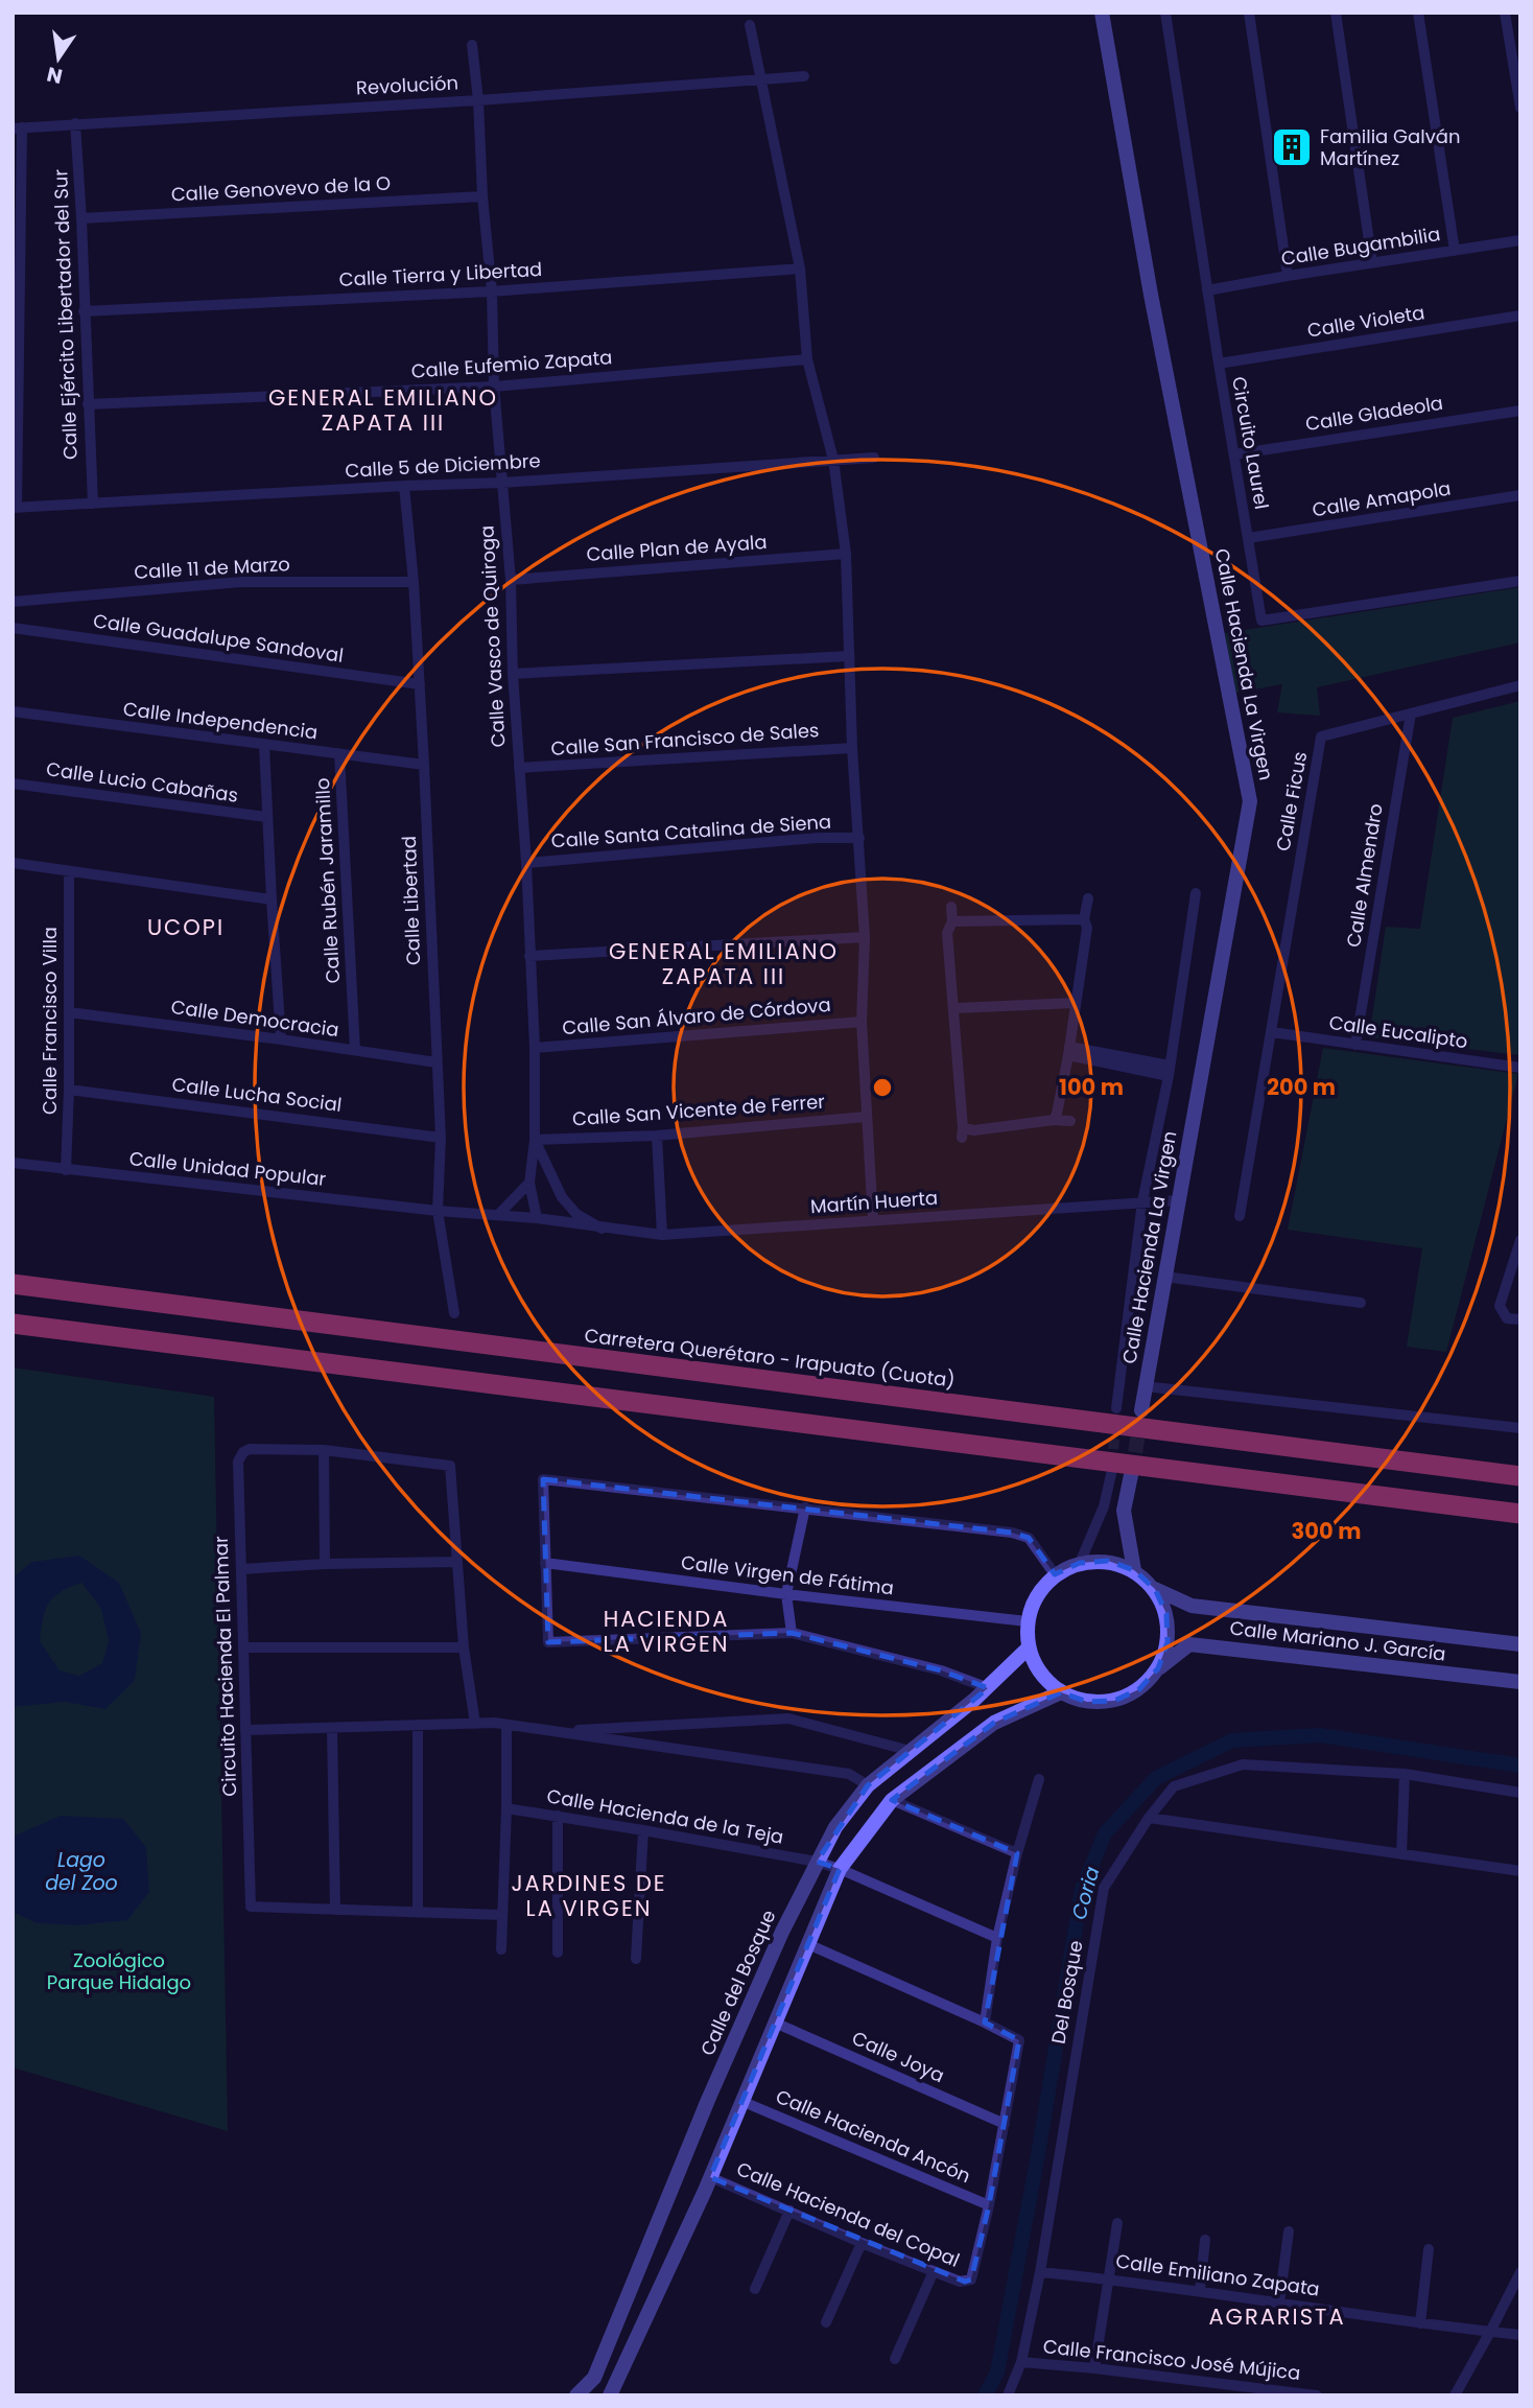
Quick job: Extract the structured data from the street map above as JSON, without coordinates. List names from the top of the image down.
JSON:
{
  "streets": {
    "highway": ["Carretera Querétaro - Irapuato (Cuota)"],
    "street": [
      "Revolución",
      "Calle Genovevo de la O",
      "Calle Bugambilia",
      "Calle Tierra y Libertad",
      "Calle Ejército Libertador del Sur",
      "Calle Violeta",
      "Calle Eufemio Zapata",
      "Calle Gladeola",
      "Circuito Laurel",
      "Calle 5 de Diciembre",
      "Calle Amapola",
      "Calle Plan de Ayala",
      "Calle 11 de Marzo",
      "Calle Vasco de Quiroga",
      "Calle Guadalupe Sandoval",
      "Calle Hacienda La Virgen",
      "Calle Independencia",
      "Calle San Francisco de Sales",
      "Calle Lucio Cabañas",
      "Calle Ficus",
      "Calle Santa Catalina de Siena",
      "Calle Almendro",
      "Calle Rubén Jaramillo",
      "Calle Libertad",
      "Calle San Álvaro de Córdova",
      "Calle Democracia",
      "Calle Francisco Villa",
      "Calle Eucalipto",
      "Calle Lucha Social",
      "Calle San Vicente de Ferrer",
      "Calle Unidad Popular",
      "Martín Huerta",
      "Calle Virgen de Fátima",
      "Calle Mariano J. García",
      "Circuito Hacienda El Palmar",
      "Calle Hacienda de la Teja",
      "Calle del Bosque",
      "Del Bosque",
      "Calle Joya",
      "Calle Hacienda Ancón",
      "Calle Hacienda del Copal",
      "Calle Emiliano Zapata",
      "Calle Francisco José Mújica"
    ]
  },
  "crossings": [
    ["Revolución", "Calle Ejército Libertador del Sur"],
    ["Revolución", "Calle Vasco de Quiroga"],
    ["Calle Genovevo de la O", "Calle Ejército Libertador del Sur"],
    ["Calle Genovevo de la O", "Calle Vasco de Quiroga"],
    ["Calle Bugambilia", "Circuito Laurel"],
    ["Calle Tierra y Libertad", "Calle Ejército Libertador del Sur"],
    ["Calle Tierra y Libertad", "Calle Vasco de Quiroga"],
    ["Calle Ejército Libertador del Sur", "Calle Eufemio Zapata"],
    ["Calle Ejército Libertador del Sur", "Calle 5 de Diciembre"],
    ["Calle Violeta", "Circuito Laurel"],
    ["Calle Eufemio Zapata", "Calle Vasco de Quiroga"],
    ["Calle Gladeola", "Circuito Laurel"],
    ["Circuito Laurel", "Calle Amapola"],
    ["Calle 5 de Diciembre", "Calle Vasco de Quiroga"],
    ["Calle 5 de Diciembre", "Calle Libertad"],
    ["Calle Plan de Ayala", "Calle Vasco de Quiroga"],
    ["Calle 11 de Marzo", "Calle Libertad"],
    ["Calle Vasco de Quiroga", "Calle San Francisco de Sales"],
    ["Calle Vasco de Quiroga", "Calle Santa Catalina de Siena"],
    ["Calle Vasco de Quiroga", "Calle San Álvaro de Córdova"],
    ["Calle Vasco de Quiroga", "Calle San Vicente de Ferrer"],
    ["Calle Vasco de Quiroga", "Martín Huerta"],
    ["Calle Guadalupe Sandoval", "Calle Libertad"],
    ["Calle Hacienda La Virgen", "Martín Huerta"],
    ["Calle Independencia", "Calle Rubén Jaramillo"],
    ["Calle Independencia", "Calle Libertad"],
    ["Calle Ficus", "Calle Almendro"],
    ["Calle Ficus", "Calle Eucalipto"],
    ["Calle Almendro", "Calle Eucalipto"],
    ["Calle Rubén Jaramillo", "Calle Democracia"],
    ["Calle Libertad", "Calle Democracia"],
    ["Calle Libertad", "Calle Lucha Social"],
    ["Calle Libertad", "Calle Unidad Popular"],
    ["Calle Democracia", "Calle Francisco Villa"],
    ["Calle Francisco Villa", "Calle Lucha Social"],
    ["Calle Francisco Villa", "Calle Unidad Popular"],
    ["Calle Unidad Popular", "Martín Huerta"],
    ["Calle Virgen de Fátima", "Calle Mariano J. García"],
    ["Calle Virgen de Fátima", "Calle del Bosque"],
    ["Calle Mariano J. García", "Calle del Bosque"],
    ["Calle Hacienda de la Teja", "Calle del Bosque"],
    ["Del Bosque", "Calle Emiliano Zapata"],
    ["Del Bosque", "Calle Francisco José Mújica"],
    ["Calle Hacienda Ancón", "Calle Hacienda del Copal"]
  ],
  "districts": [
    "GENERAL EMILIANO ZAPATA III",
    "UCOPI",
    "GENERAL EMILIANO ZAPATA III",
    "HACIENDA LA VIRGEN",
    "JARDINES DE LA VIRGEN",
    "AGRARISTA"
  ],
  "water": ["Lago del Zoo", "Coria"],
  "parks": ["Zoológico Parque Hidalgo"],
  "places": {
    "building": ["Familia Galván Martínez"]
  },
  "north": "bottom",
  "rings": ["100 m", "200 m", "300 m"]
}
